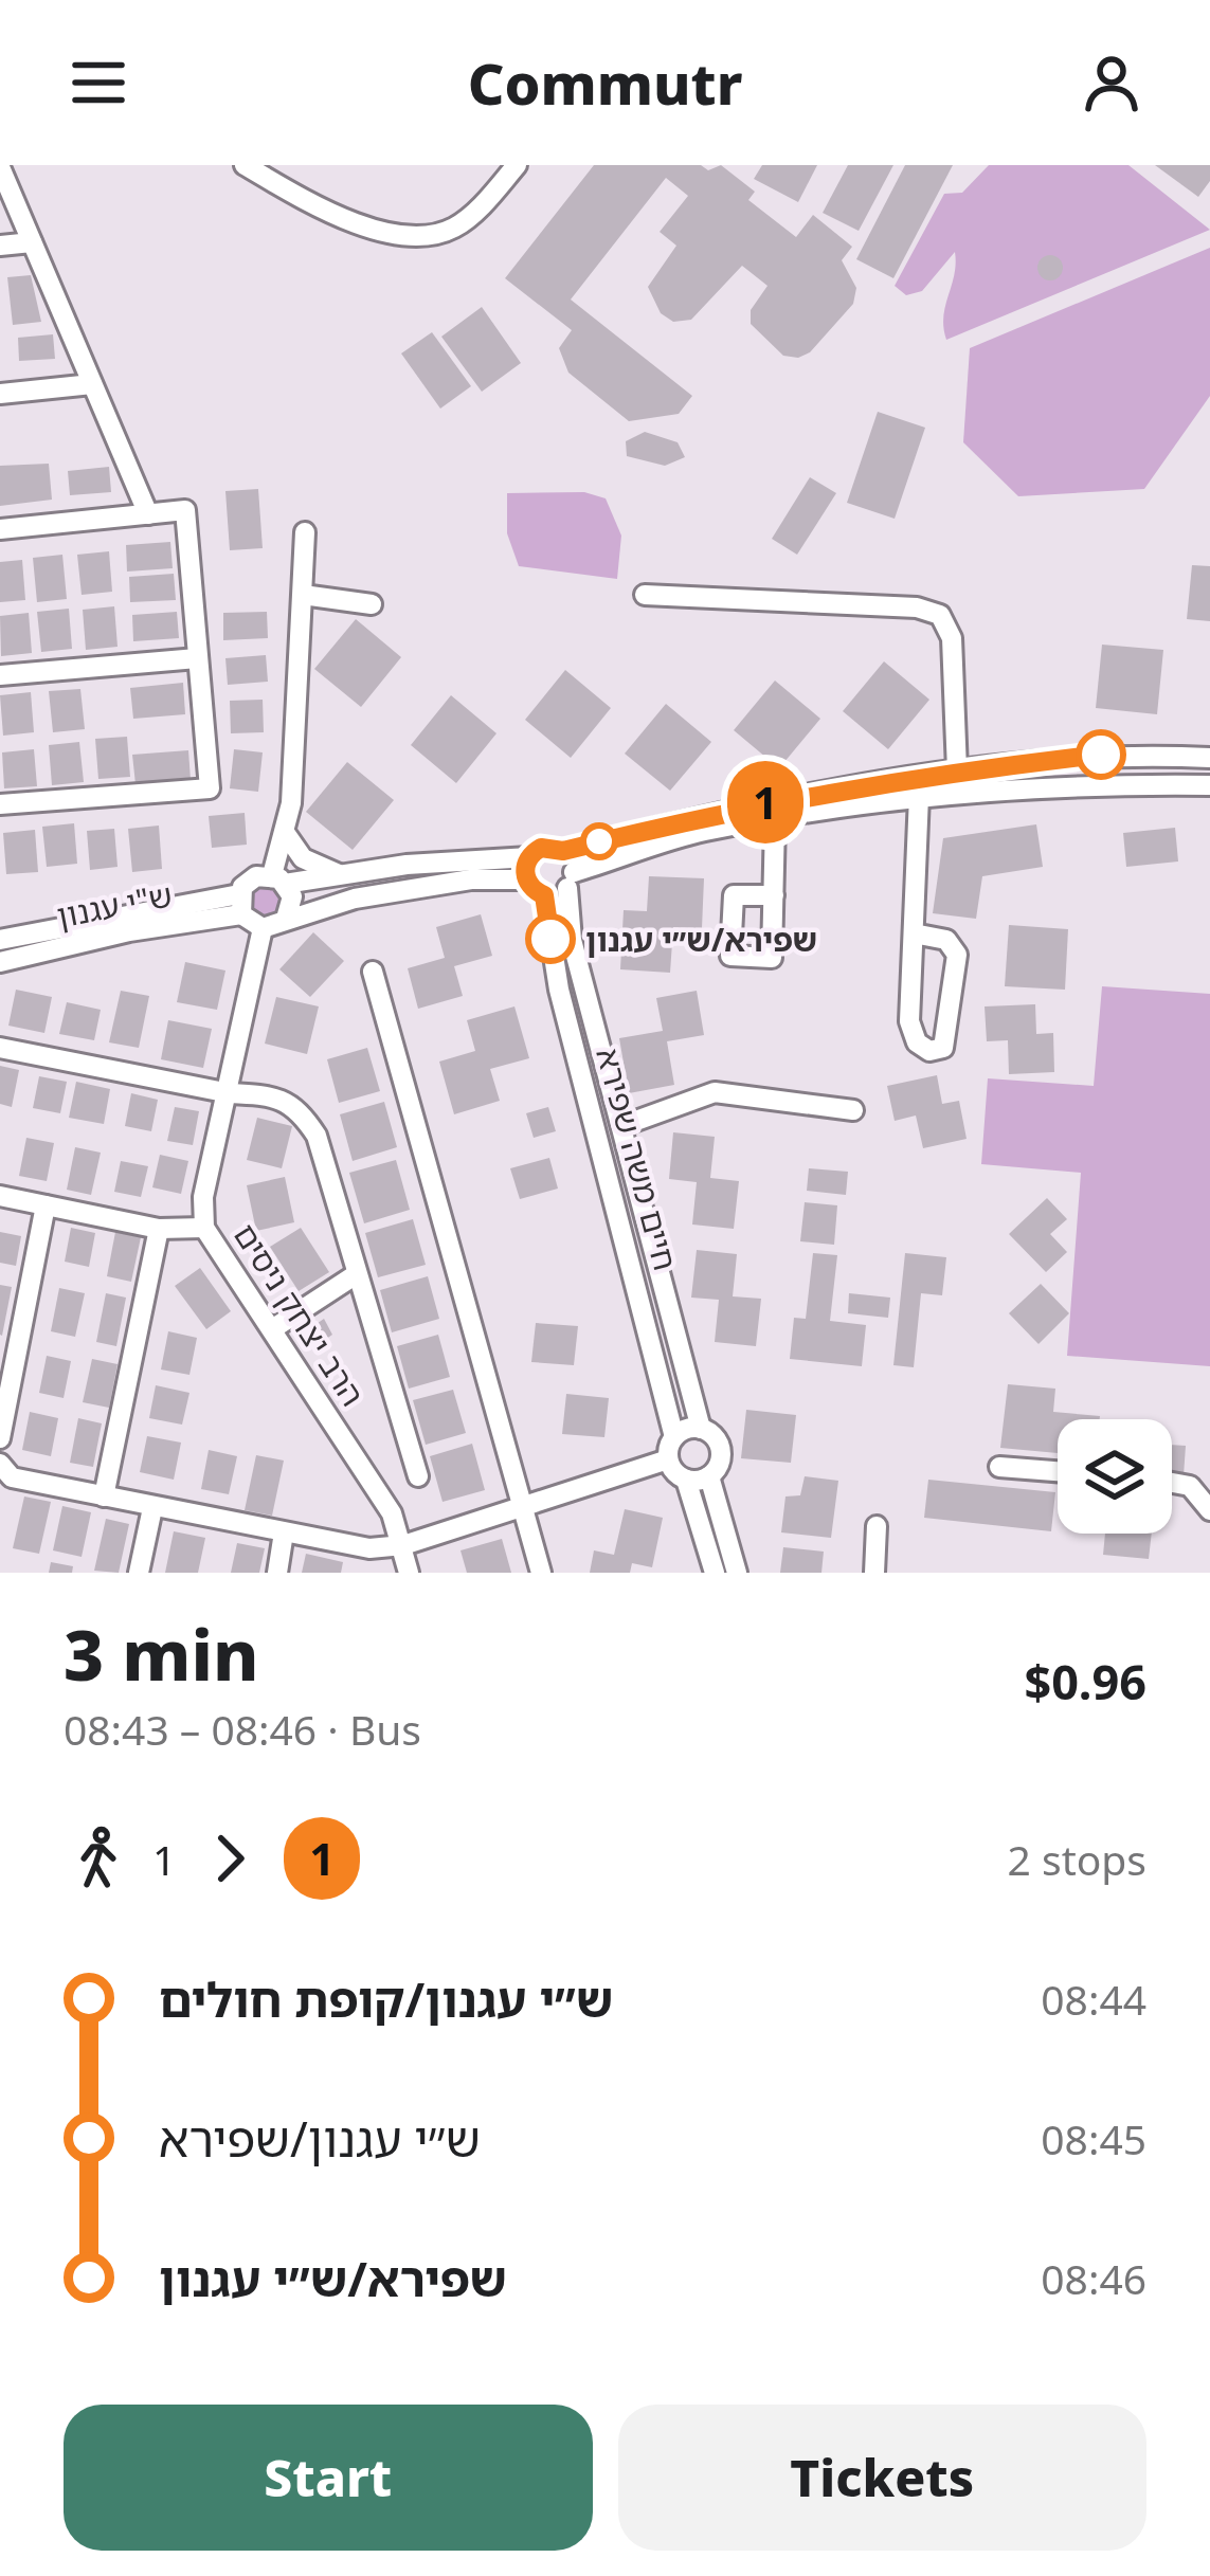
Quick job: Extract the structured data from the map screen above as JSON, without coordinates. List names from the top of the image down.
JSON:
{
  "streets": {
    "street": ["ש\"י עגנון", "חיים משה שפירא", "הרב יצחק ניסים"]
  },
  "crossings": [
    ["ש\"י עגנון", "הרב יצחק ניסים"]
  ],
  "places": ["שפירא/ש״י עגנון"],
  "lines": ["bus line 1"],
  "page": {
    "header": "Commutr",
    "on_map": "1",
    "heading": ["3 min", "08:43 – 08:46 · Bus", "$0.96"],
    "legs": ["1", "1", "2 stops"],
    "list": [
      {
        "name": "ש״י עגנון/קופת חולים",
        "value": "08:44"
      },
      {
        "name": "ש״י עגנון/שפירא",
        "value": "08:45"
      },
      {
        "name": "שפירא/ש״י עגנון",
        "value": "08:46"
      }
    ],
    "buttons": ["Start", "Tickets"]
  }
}
